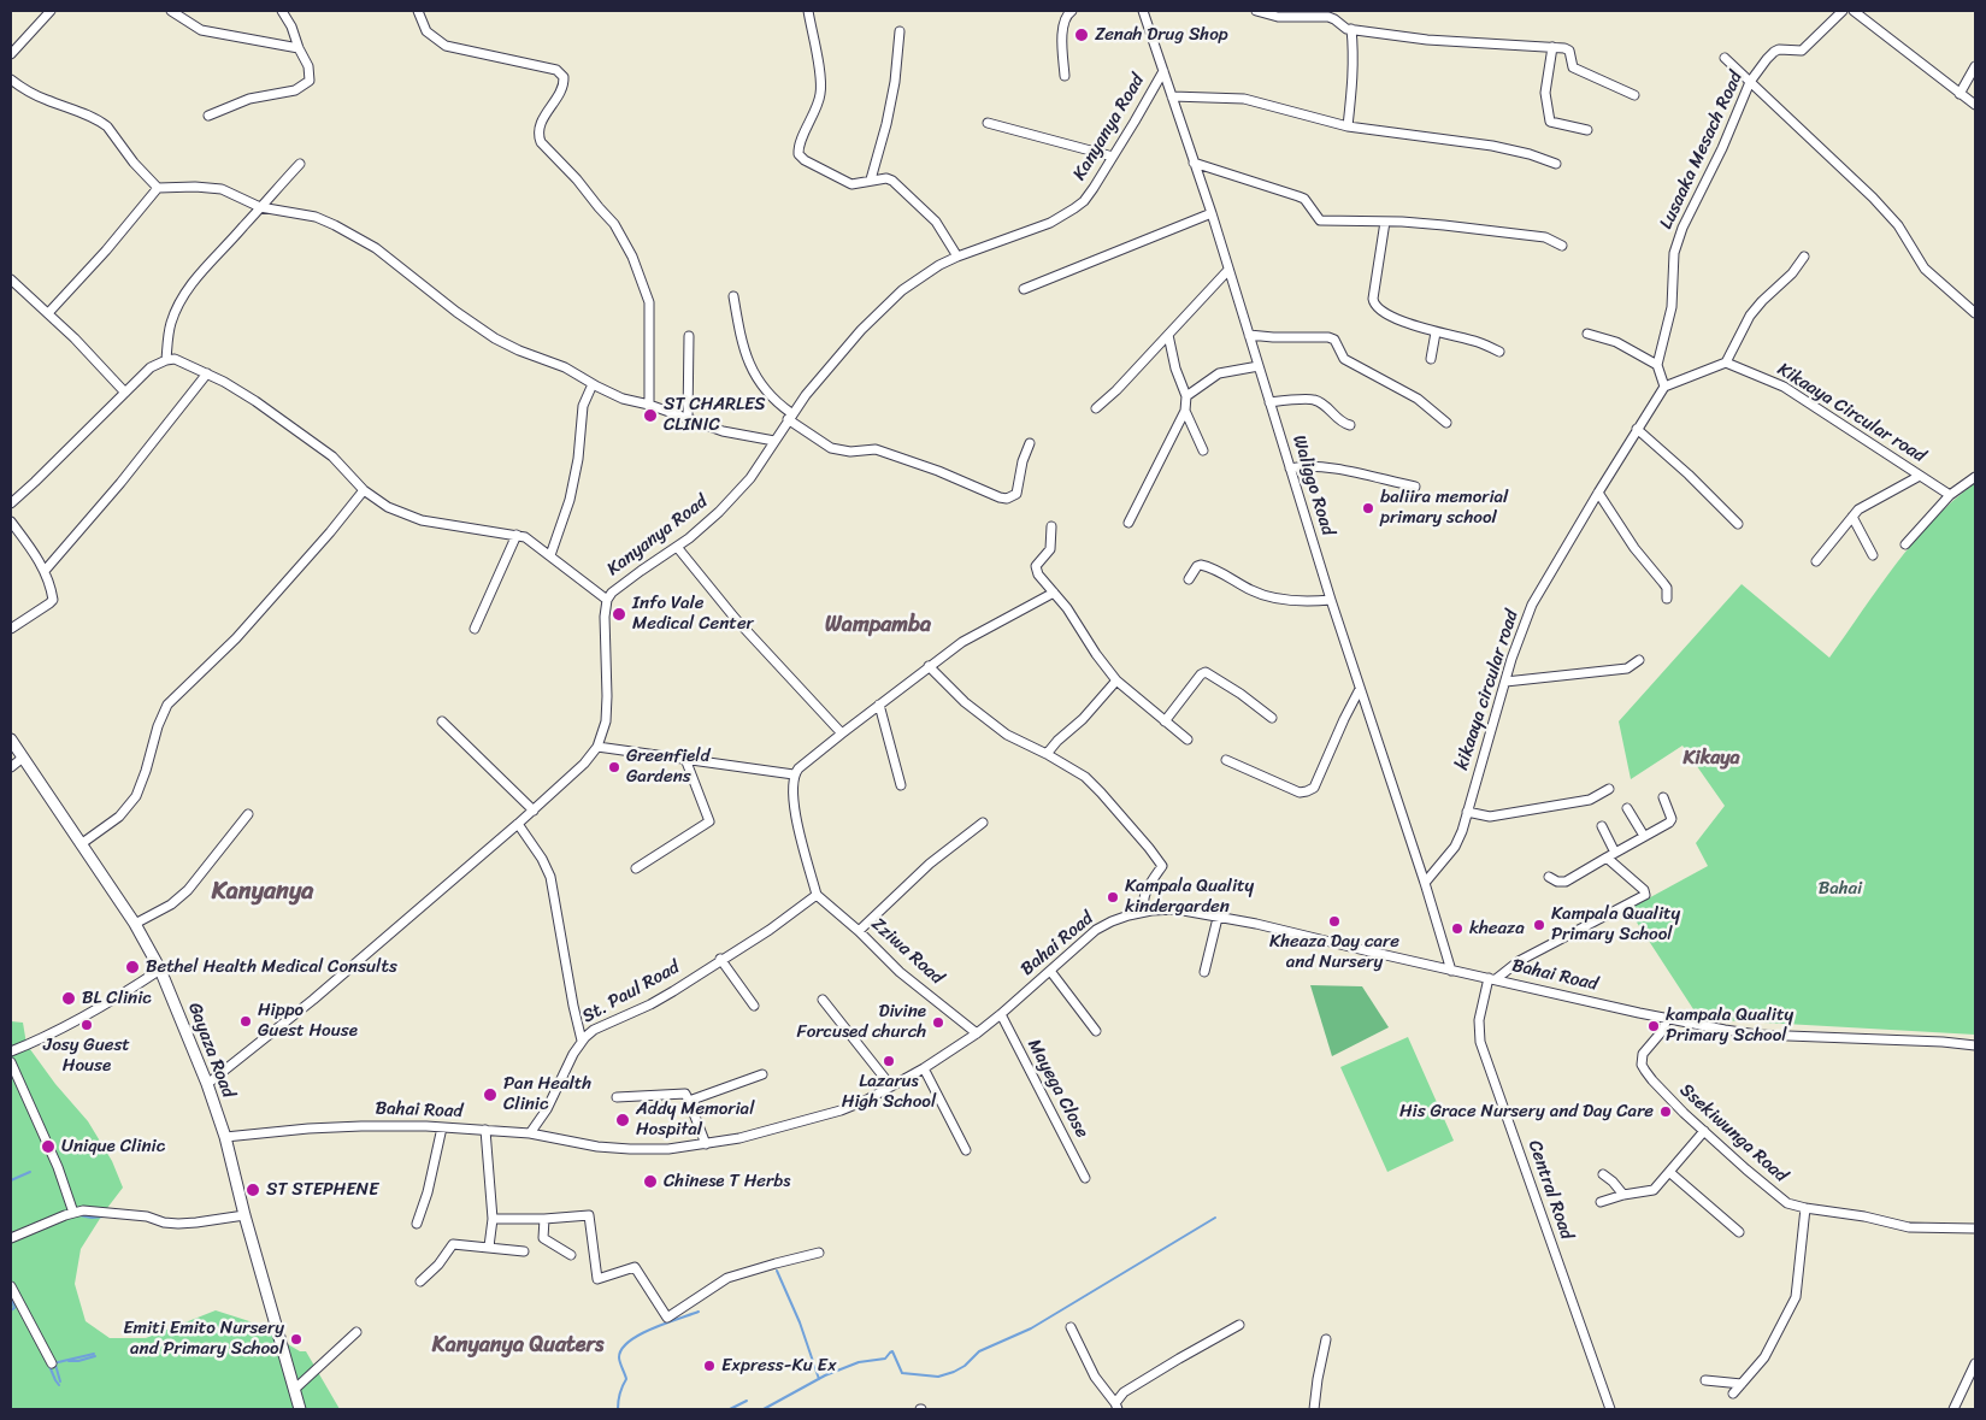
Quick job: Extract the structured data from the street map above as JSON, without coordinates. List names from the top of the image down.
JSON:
{
  "streets": {
    "main road": ["Gayaza Road"],
    "street": [
      "Kanyanya Road",
      "Lusaaka Mesach Road",
      "Kikaaya Circular road",
      "Waliggo Road",
      "kikaaya circular road",
      "Bahai Road",
      "Zziwa Road",
      "St. Paul Road",
      "Mayega Close",
      "Ssekiwunga Road",
      "Central Road"
    ]
  },
  "crossings": [
    ["Kanyanya Road", "Waliggo Road"],
    ["Kanyanya Road", "Gayaza Road"],
    ["Waliggo Road", "kikaaya circular road"],
    ["Waliggo Road", "Bahai Road"],
    ["Bahai Road", "Zziwa Road"],
    ["Bahai Road", "St. Paul Road"],
    ["Bahai Road", "Gayaza Road"],
    ["Bahai Road", "Mayega Close"],
    ["Bahai Road", "Ssekiwunga Road"],
    ["Bahai Road", "Central Road"],
    ["Zziwa Road", "St. Paul Road"]
  ],
  "districts": [
    "Wampamba",
    "Kikaya",
    "Kanyanya",
    "Kanyanya Quaters"
  ],
  "parks": ["Bahai"],
  "places": [
    "Zenah Drug Shop",
    "ST CHARLES CLINIC",
    "baliira memorial primary school",
    "Info Vale Medical Center",
    "Greenfield Gardens",
    "Kampala Quality kindergarden",
    "Kheaza Day care and Nursery",
    "Kampala Quality Primary School",
    "kheaza",
    "Bethel Health Medical Consults",
    "BL Clinic",
    "Hippo Guest House",
    "Divine Forcused church",
    "Josy Guest House",
    "kampala Quality Primary School",
    "Lazarus High School",
    "Pan Health Clinic",
    "His Grace Nursery and Day Care",
    "Addy Memorial Hospital",
    "Unique Clinic",
    "Chinese T Herbs",
    "ST STEPHENE",
    "Emiti Emito Nursery and Primary School",
    "Express-Ku Ex"
  ]
}
